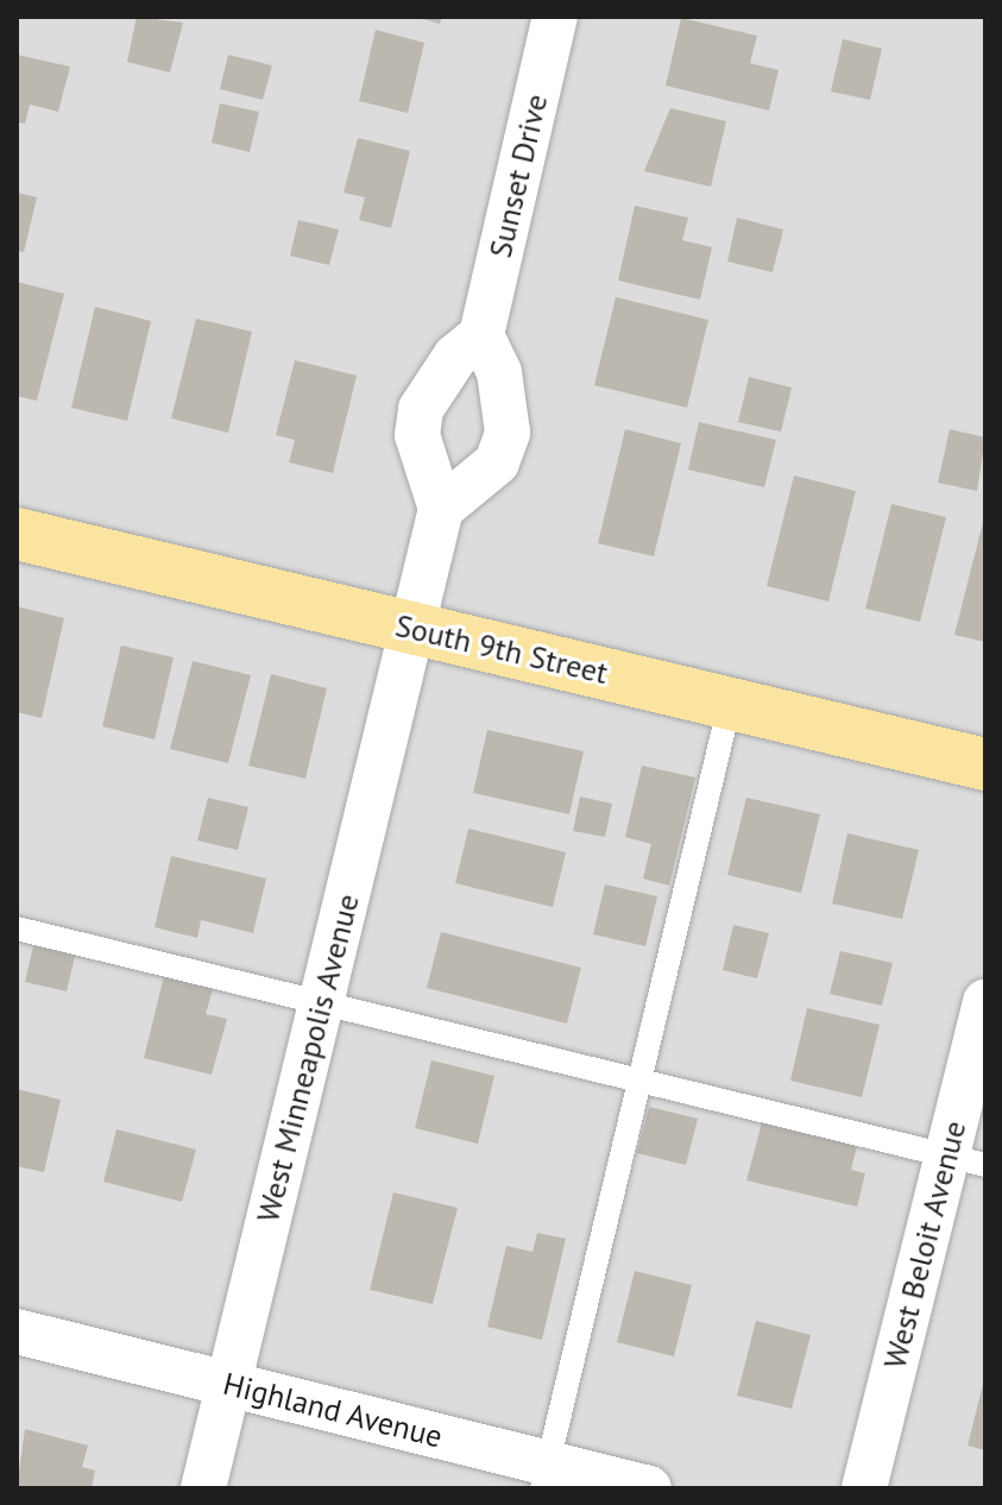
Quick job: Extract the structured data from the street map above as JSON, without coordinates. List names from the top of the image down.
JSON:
{
  "streets": {
    "main road": ["South 9th Street"],
    "street": [
      "Sunset Drive",
      "West Minneapolis Avenue",
      "West Beloit Avenue",
      "Highland Avenue"
    ]
  },
  "crossings": [
    ["South 9th Street", "West Minneapolis Avenue"],
    ["West Minneapolis Avenue", "Highland Avenue"]
  ]
}
